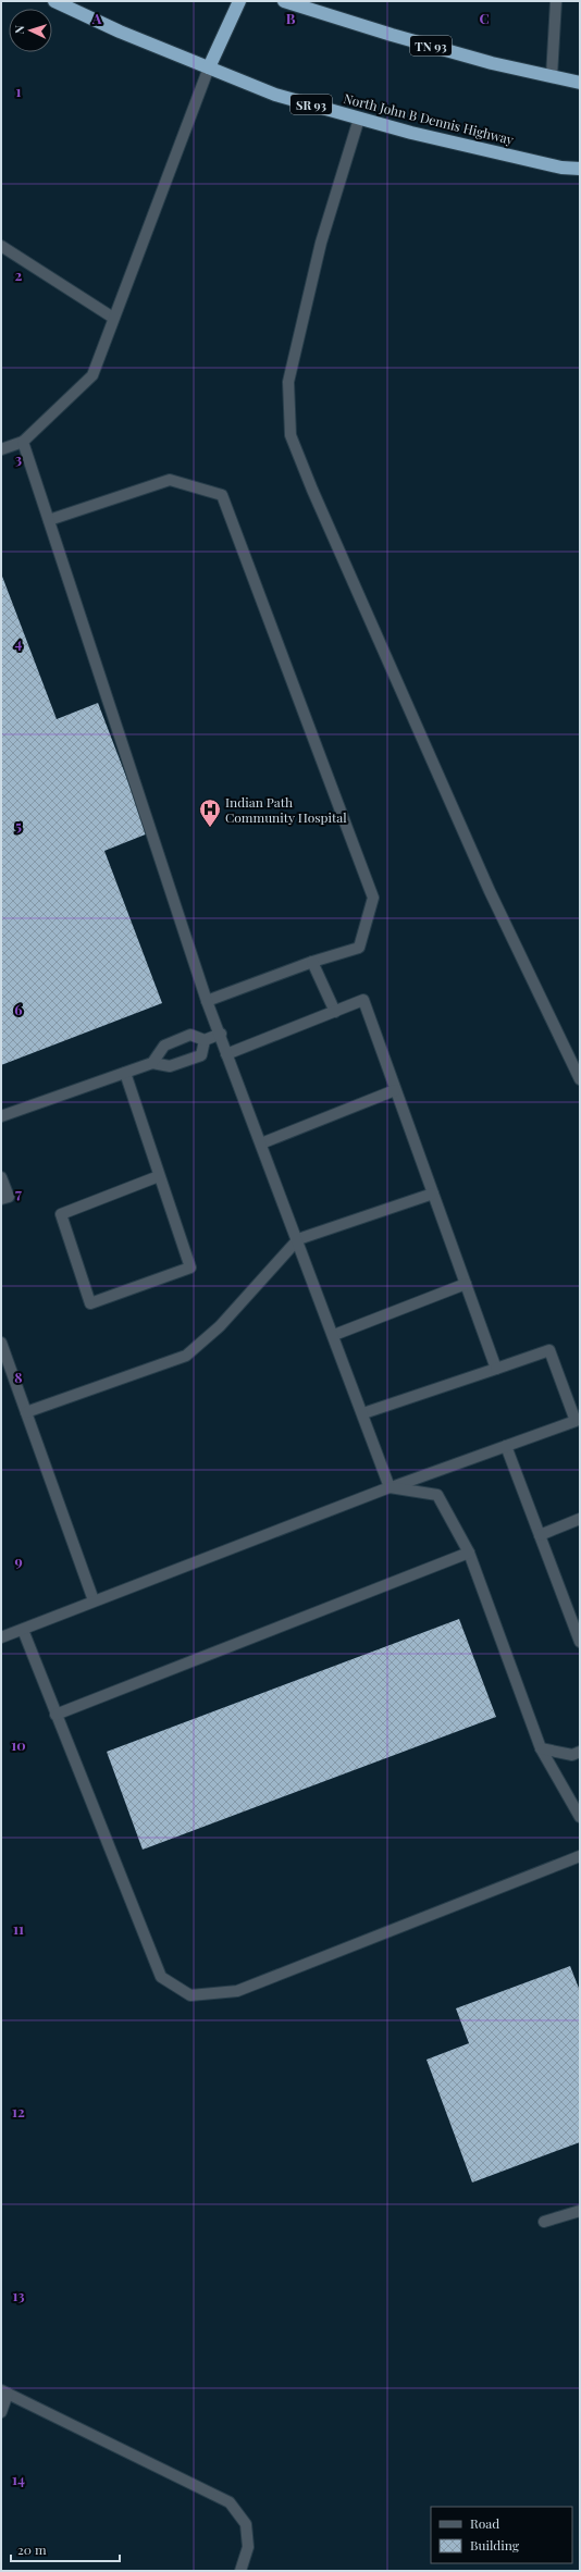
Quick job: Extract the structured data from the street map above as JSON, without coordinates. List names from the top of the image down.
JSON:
{
  "streets": {
    "highway": ["TN 93", "SR 93", "North John B Dennis Highway"]
  },
  "places": {
    "hospital": ["Indian Path Community Hospital"]
  },
  "legend": ["Road", "Building"],
  "scale_bar": "20 m",
  "north": "left",
  "grid": {
    "columns": ["A", "B", "C"],
    "rows": [
      "1",
      "2",
      "3",
      "4",
      "5",
      "6",
      "7",
      "8",
      "9",
      "10",
      "11",
      "12",
      "13",
      "14"
    ]
  }
}
